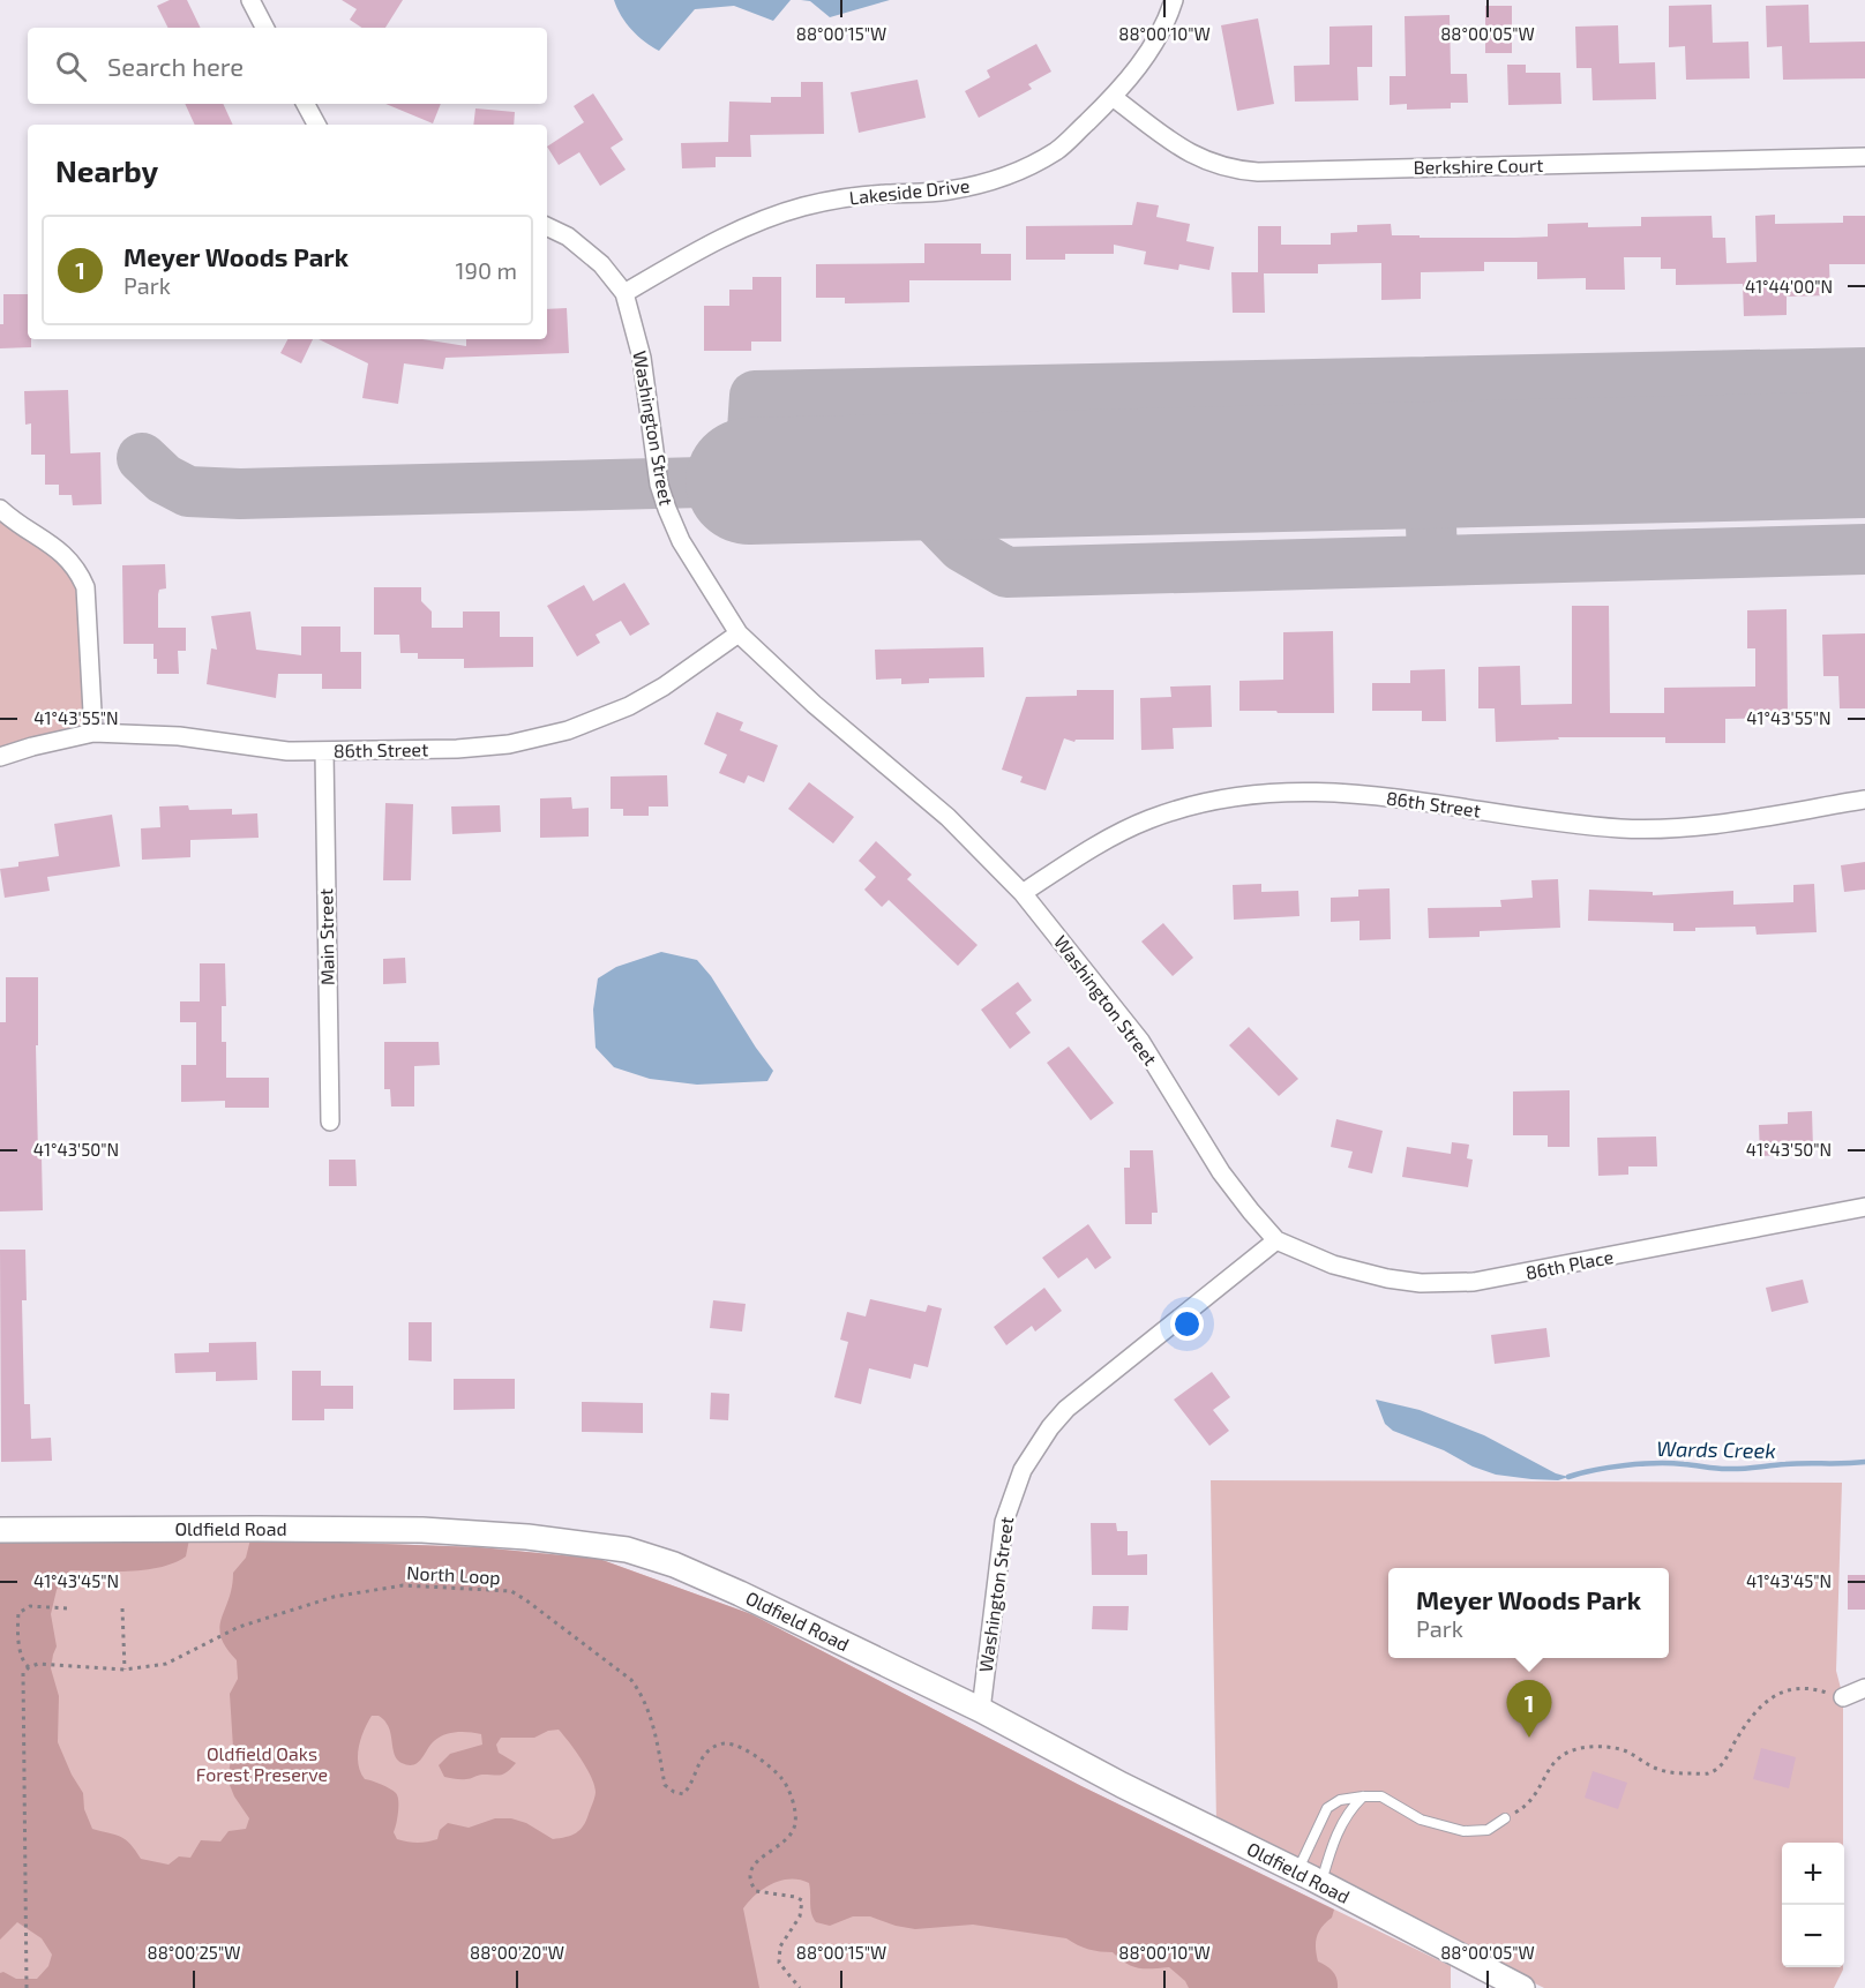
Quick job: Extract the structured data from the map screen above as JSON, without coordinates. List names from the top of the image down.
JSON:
{
  "streets": {
    "street": [
      "Berkshire Court",
      "Lakeside Drive",
      "Washington Street",
      "86th Street",
      "Main Street",
      "86th Place",
      "Oldfield Road"
    ],
    "path": ["North Loop"]
  },
  "crossings": [
    ["Berkshire Court", "Lakeside Drive"],
    ["Lakeside Drive", "Washington Street"],
    ["Washington Street", "86th Street"],
    ["Washington Street", "86th Place"],
    ["Washington Street", "Oldfield Road"],
    ["86th Street", "Main Street"]
  ],
  "water": ["Wards Creek"],
  "parks": ["Oldfield Oaks Forest Preserve"],
  "page": {
    "search": "Search here",
    "heading": "Nearby",
    "list": [
      {
        "mark": "1",
        "name": "Meyer Woods Park",
        "note": "Park",
        "value": "190 m"
      }
    ],
    "popup": ["Meyer Woods Park", "Park"],
    "pins": "1",
    "map_buttons": ["+", "−"]
  },
  "coordinates": [
    "88°00'15\"W",
    "88°00'10\"W",
    "88°00'05\"W",
    "41°44'00\"N",
    "41°43'55\"N",
    "41°43'50\"N",
    "41°43'45\"N",
    "88°00'25\"W",
    "88°00'20\"W"
  ]
}
